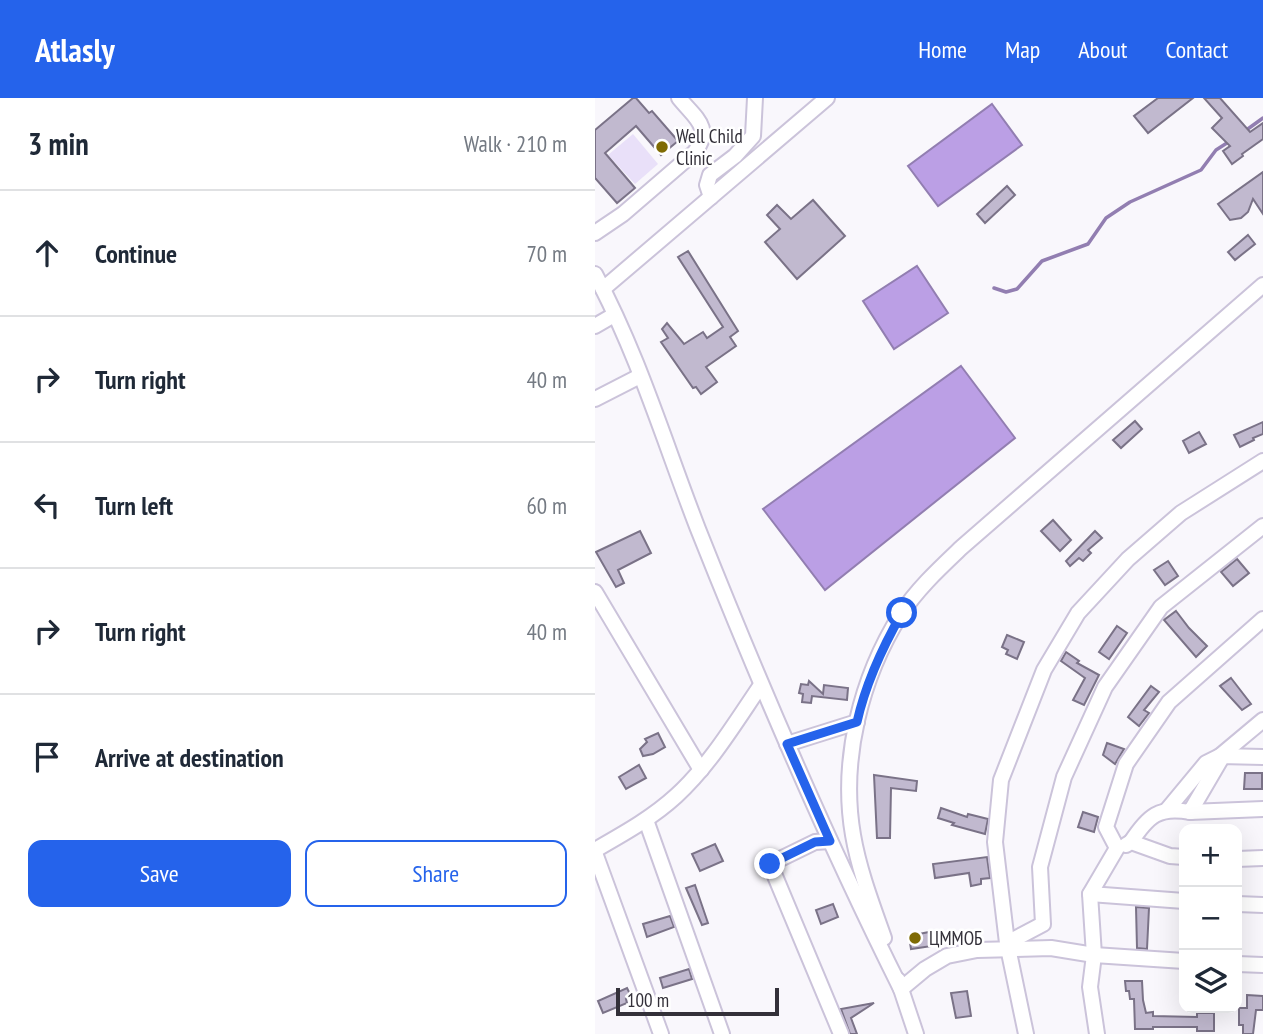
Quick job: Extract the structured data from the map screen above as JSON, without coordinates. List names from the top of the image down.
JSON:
{
  "places": ["Well Child Clinic", "ЦММОБ"],
  "scale_bar": "100 m",
  "page": {
    "header": "Atlasly",
    "nav": [
      "Home",
      "Map",
      "About",
      "Contact"
    ],
    "heading": ["3 min", "Walk · 210 m"],
    "list": [
      ["Continue", "70 m"],
      ["Turn right", "40 m"],
      ["Turn left", "60 m"],
      ["Turn right", "40 m"],
      "Arrive at destination"
    ],
    "buttons": ["Save", "Share"],
    "map_buttons": ["+", "−"],
    "scale": "100 m"
  }
}
